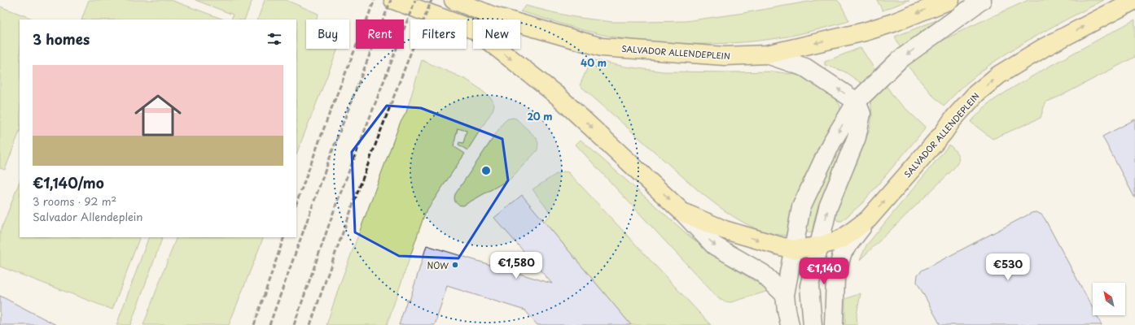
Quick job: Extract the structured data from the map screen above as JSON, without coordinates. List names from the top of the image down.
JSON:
{
  "streets": {
    "main road": ["SALVADOR ALLENDEPLEIN"]
  },
  "places": ["NOW"],
  "north": "top left",
  "page": {
    "chip": [
      "Buy",
      "Rent",
      "Filters",
      "New"
    ],
    "heading": "3 homes",
    "list": [
      {
        "name": "€1,140/mo",
        "note": "3 rooms · 92 m² · Salvador Allendeplein"
      }
    ],
    "price": ["€1,580", "€530", "€1,140"]
  },
  "rings": ["40 m", "20 m"]
}
